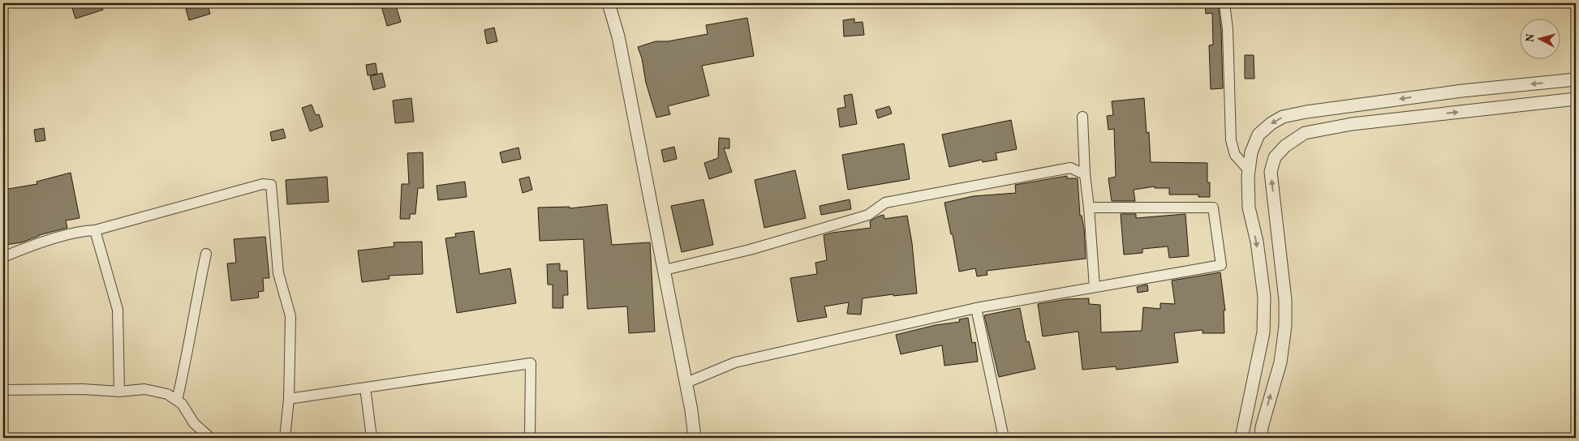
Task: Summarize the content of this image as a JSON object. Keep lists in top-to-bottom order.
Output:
{
  "north": "left"
}
